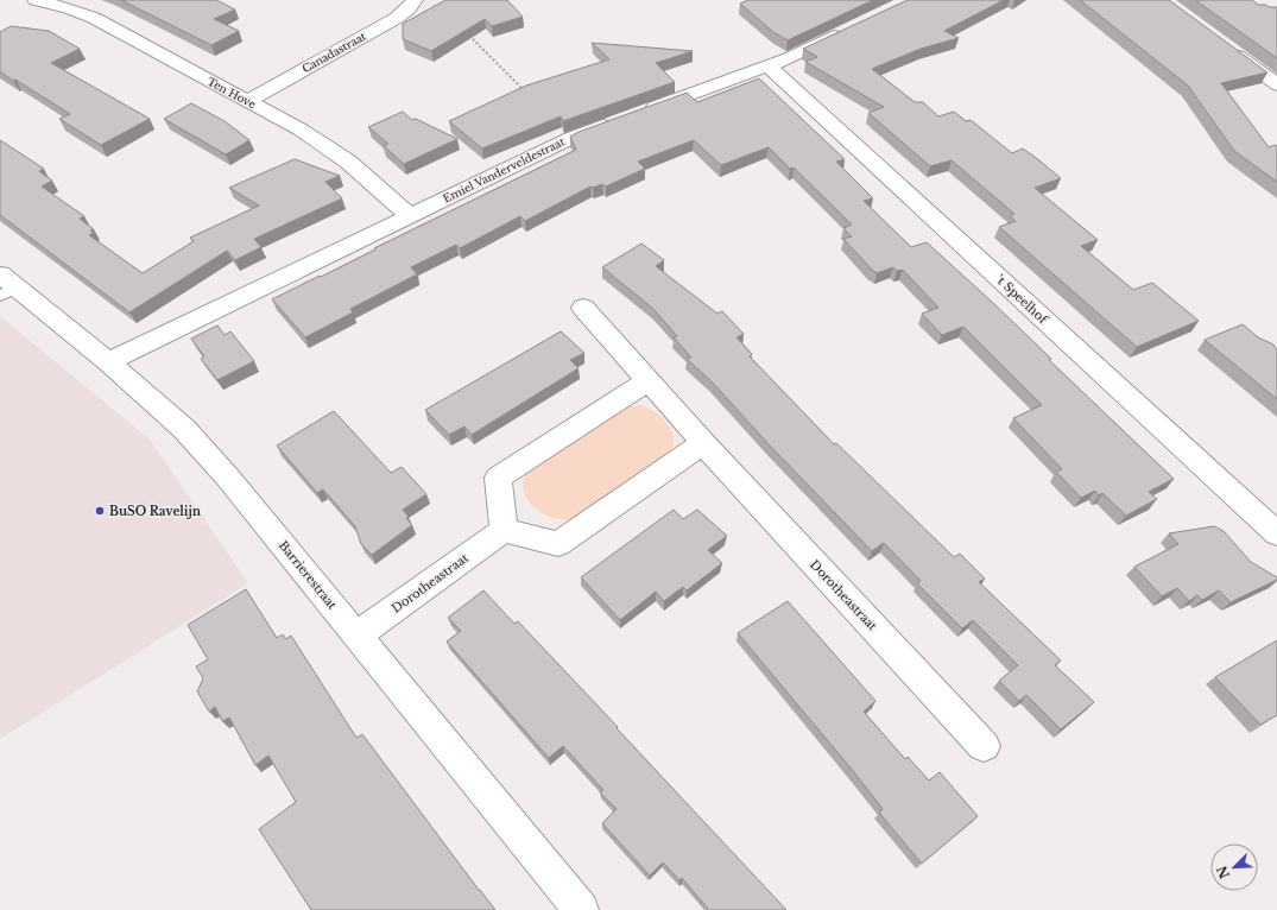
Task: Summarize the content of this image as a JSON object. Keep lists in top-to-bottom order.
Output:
{
  "streets": {
    "street": [
      "Canadastraat",
      "Ten Hove",
      "Emiel Vanderveldestraat",
      "'t Speelhof",
      "Barrierestraat",
      "Dorotheastraat"
    ]
  },
  "crossings": [
    ["Canadastraat", "Ten Hove"],
    ["Ten Hove", "Emiel Vanderveldestraat"],
    ["Emiel Vanderveldestraat", "'t Speelhof"],
    ["Emiel Vanderveldestraat", "Barrierestraat"],
    ["Barrierestraat", "Dorotheastraat"]
  ],
  "places": ["BuSO Ravelijn"],
  "north": "bottom left"
}
